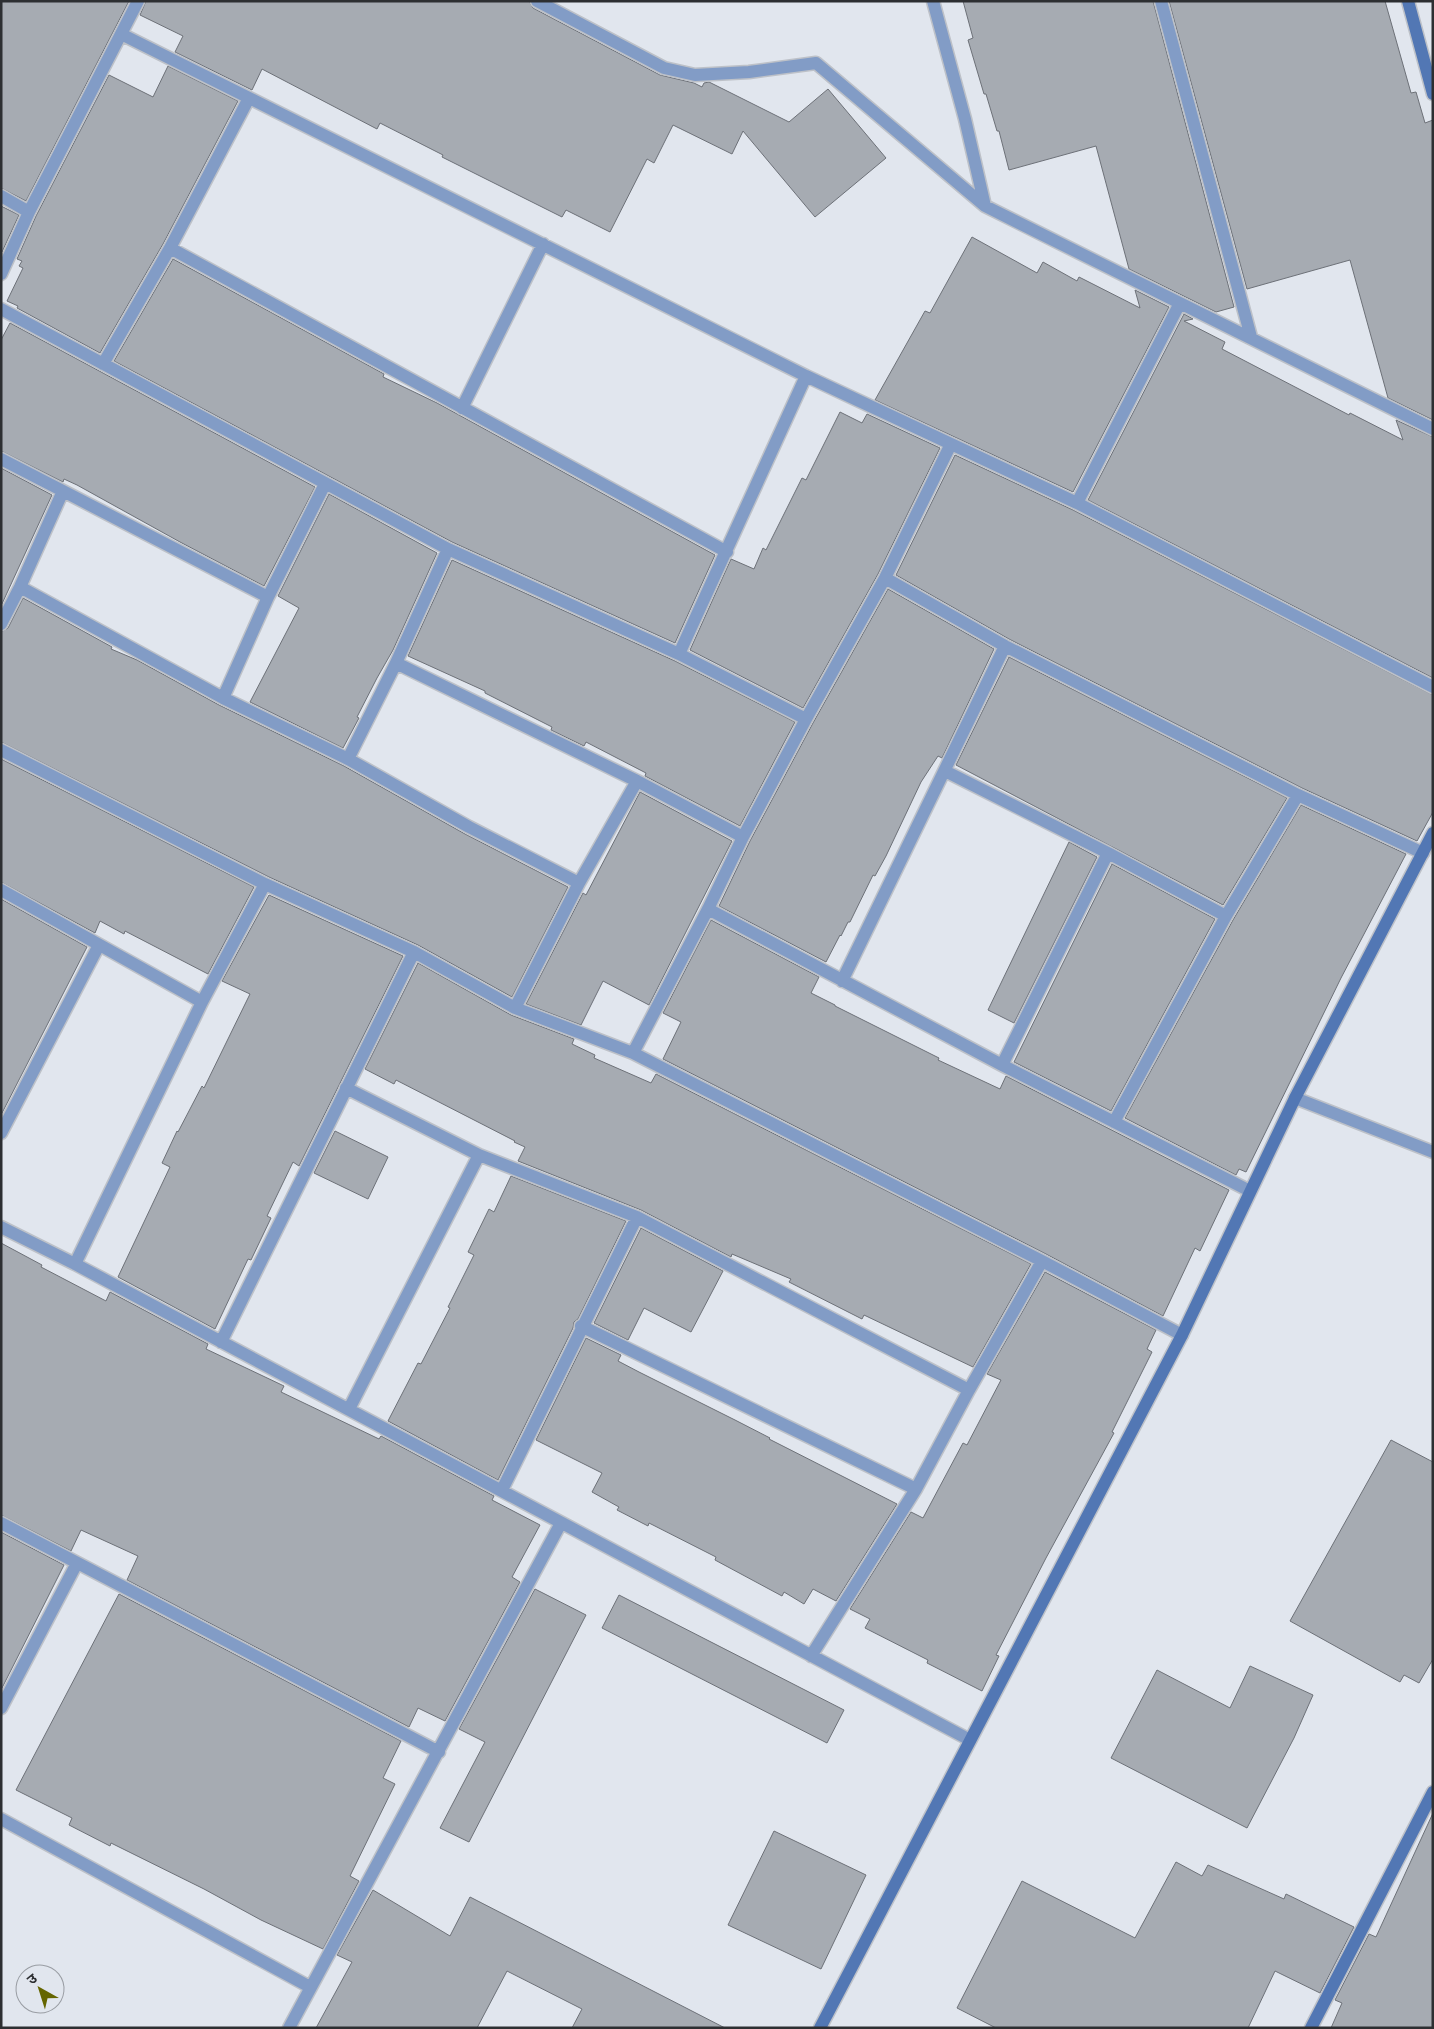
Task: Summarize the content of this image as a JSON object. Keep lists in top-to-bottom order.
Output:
{
  "north": "top left"
}
